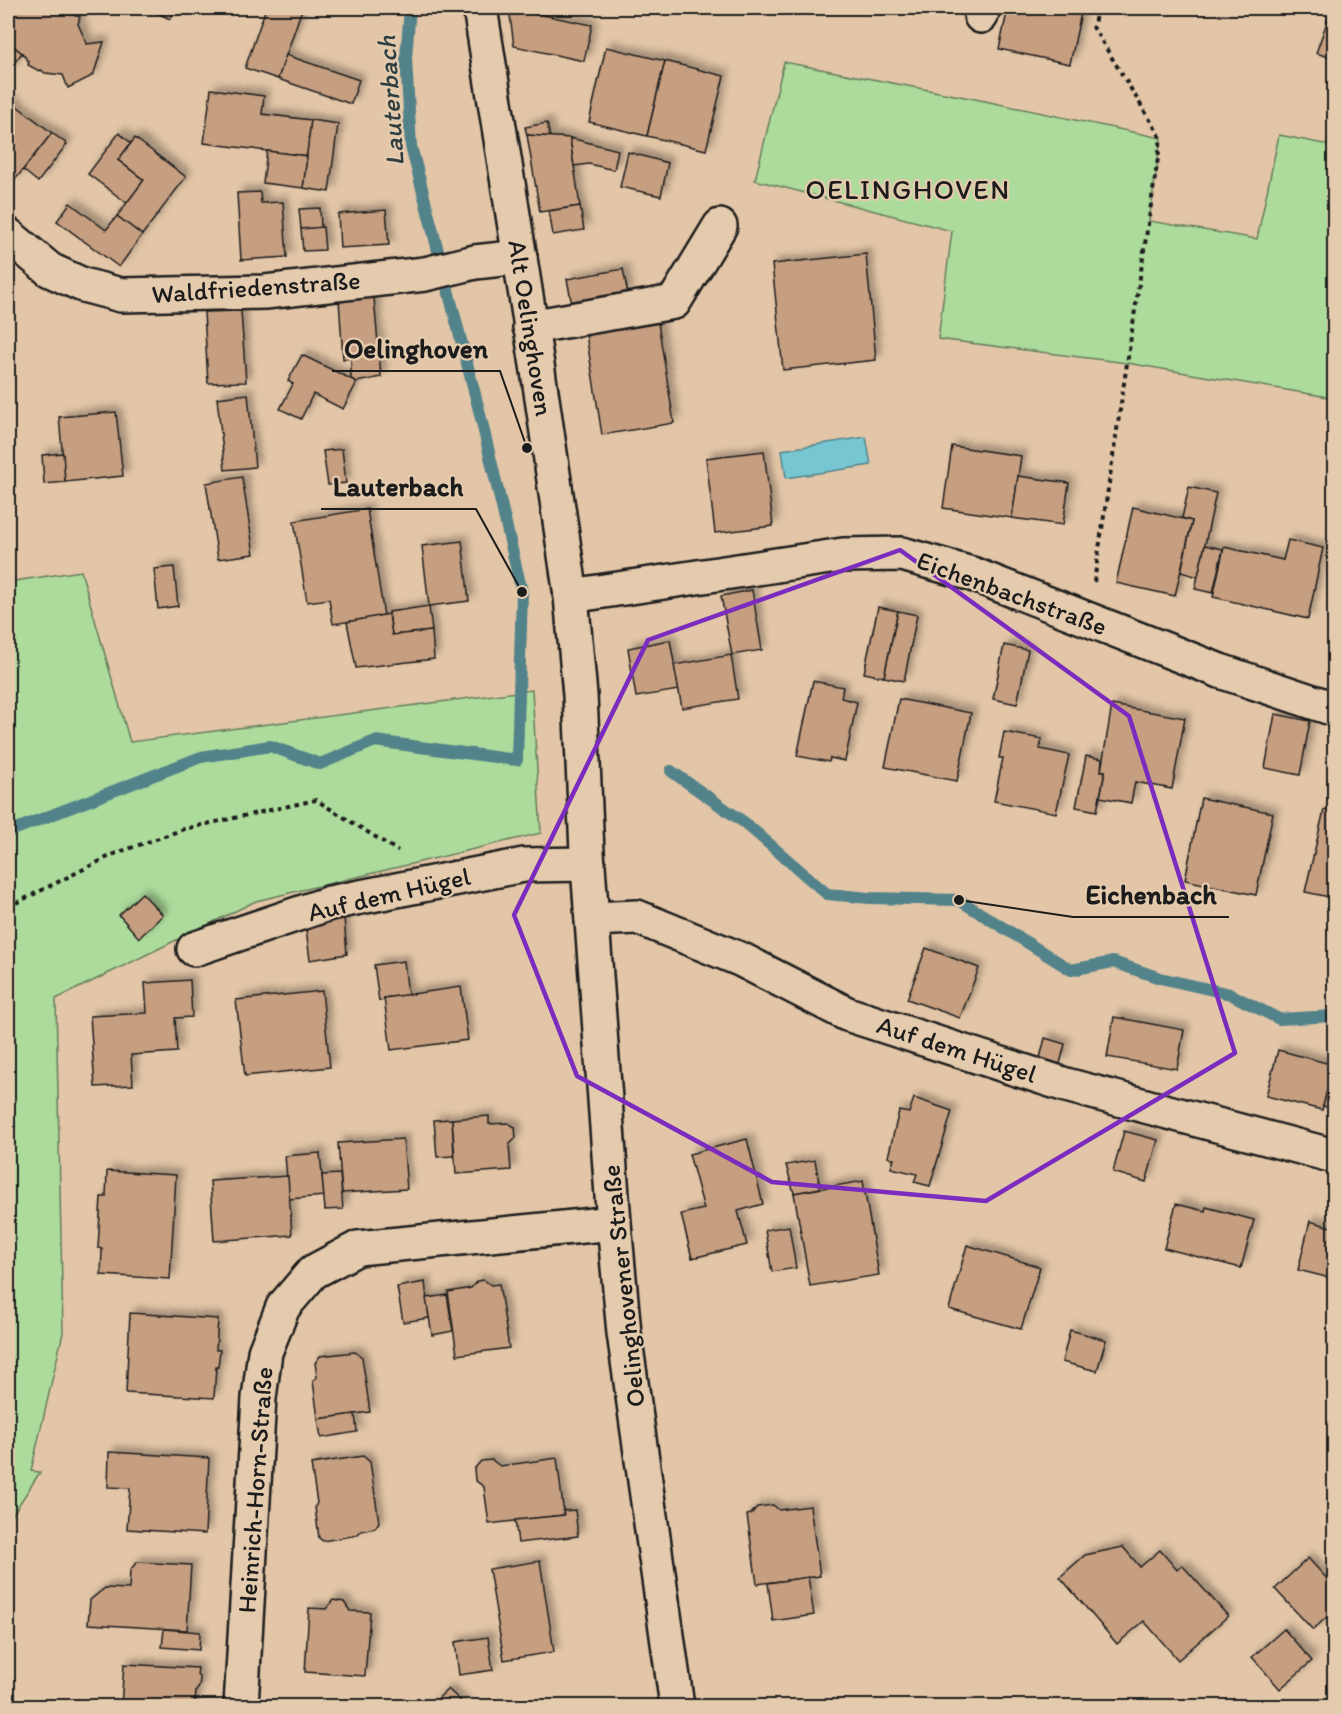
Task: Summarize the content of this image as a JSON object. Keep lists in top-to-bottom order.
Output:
{
  "streets": {
    "street": [
      "Waldfriedenstraße",
      "Alt Oelinghoven",
      "Eichenbachstraße",
      "Auf dem Hügel",
      "Oelinghovener Straße",
      "Heinrich-Horn-Straße"
    ]
  },
  "crossings": [
    ["Waldfriedenstraße", "Alt Oelinghoven"],
    ["Alt Oelinghoven", "Eichenbachstraße"],
    ["Alt Oelinghoven", "Auf dem Hügel"],
    ["Alt Oelinghoven", "Oelinghovener Straße"],
    ["Auf dem Hügel", "Oelinghovener Straße"],
    ["Oelinghovener Straße", "Heinrich-Horn-Straße"]
  ],
  "districts": ["OELINGHOVEN"],
  "water": ["Lauterbach"],
  "places": ["Oelinghoven", "Lauterbach", "Eichenbach"]
}
